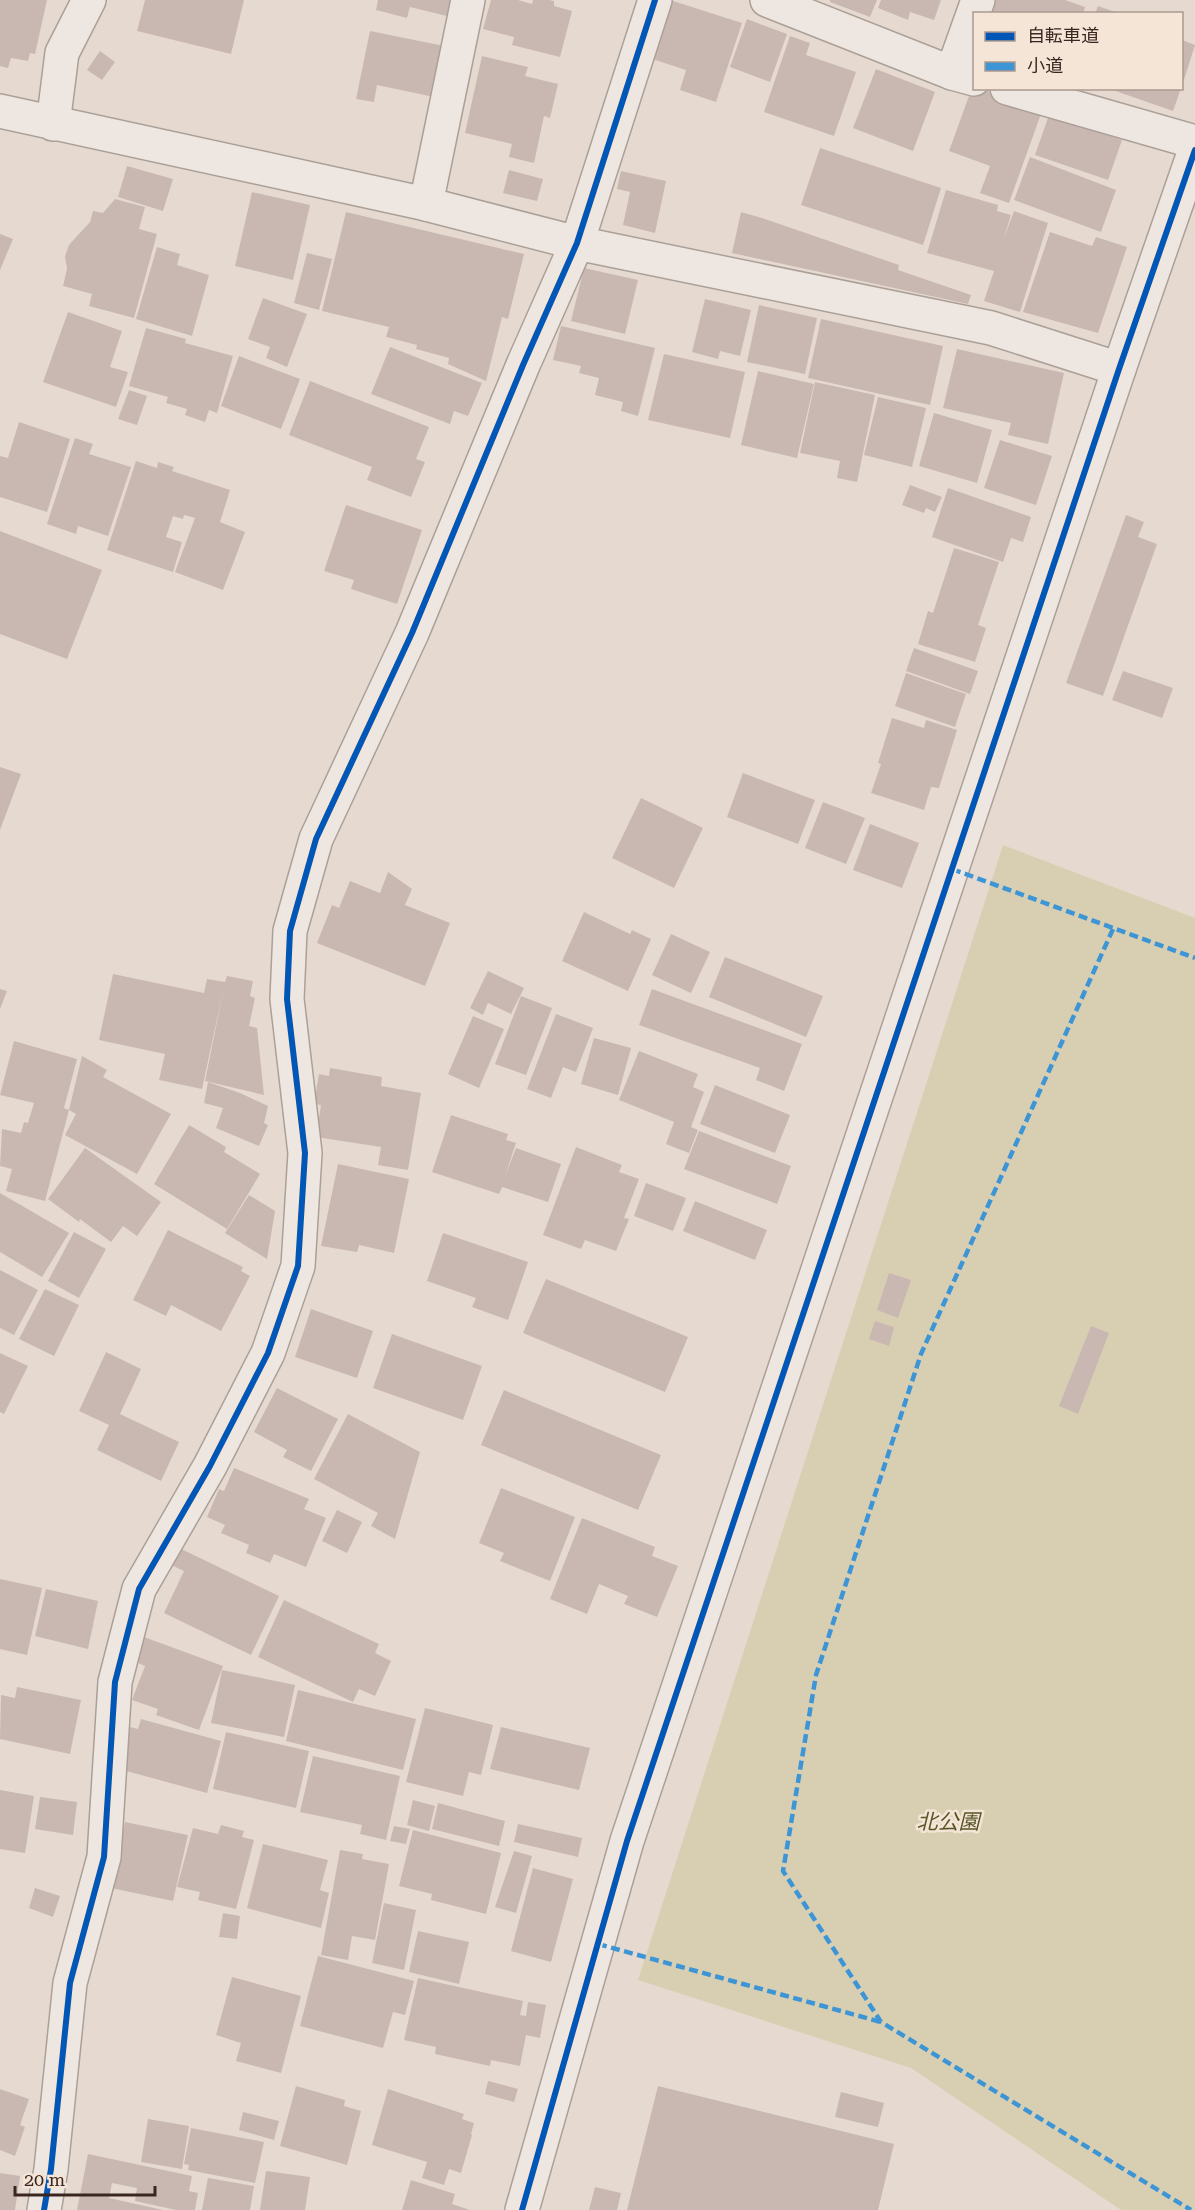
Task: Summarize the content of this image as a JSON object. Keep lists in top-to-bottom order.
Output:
{
  "parks": ["北公園"],
  "legend": ["自転車道", "小道"],
  "scale_bar": "20 m"
}
